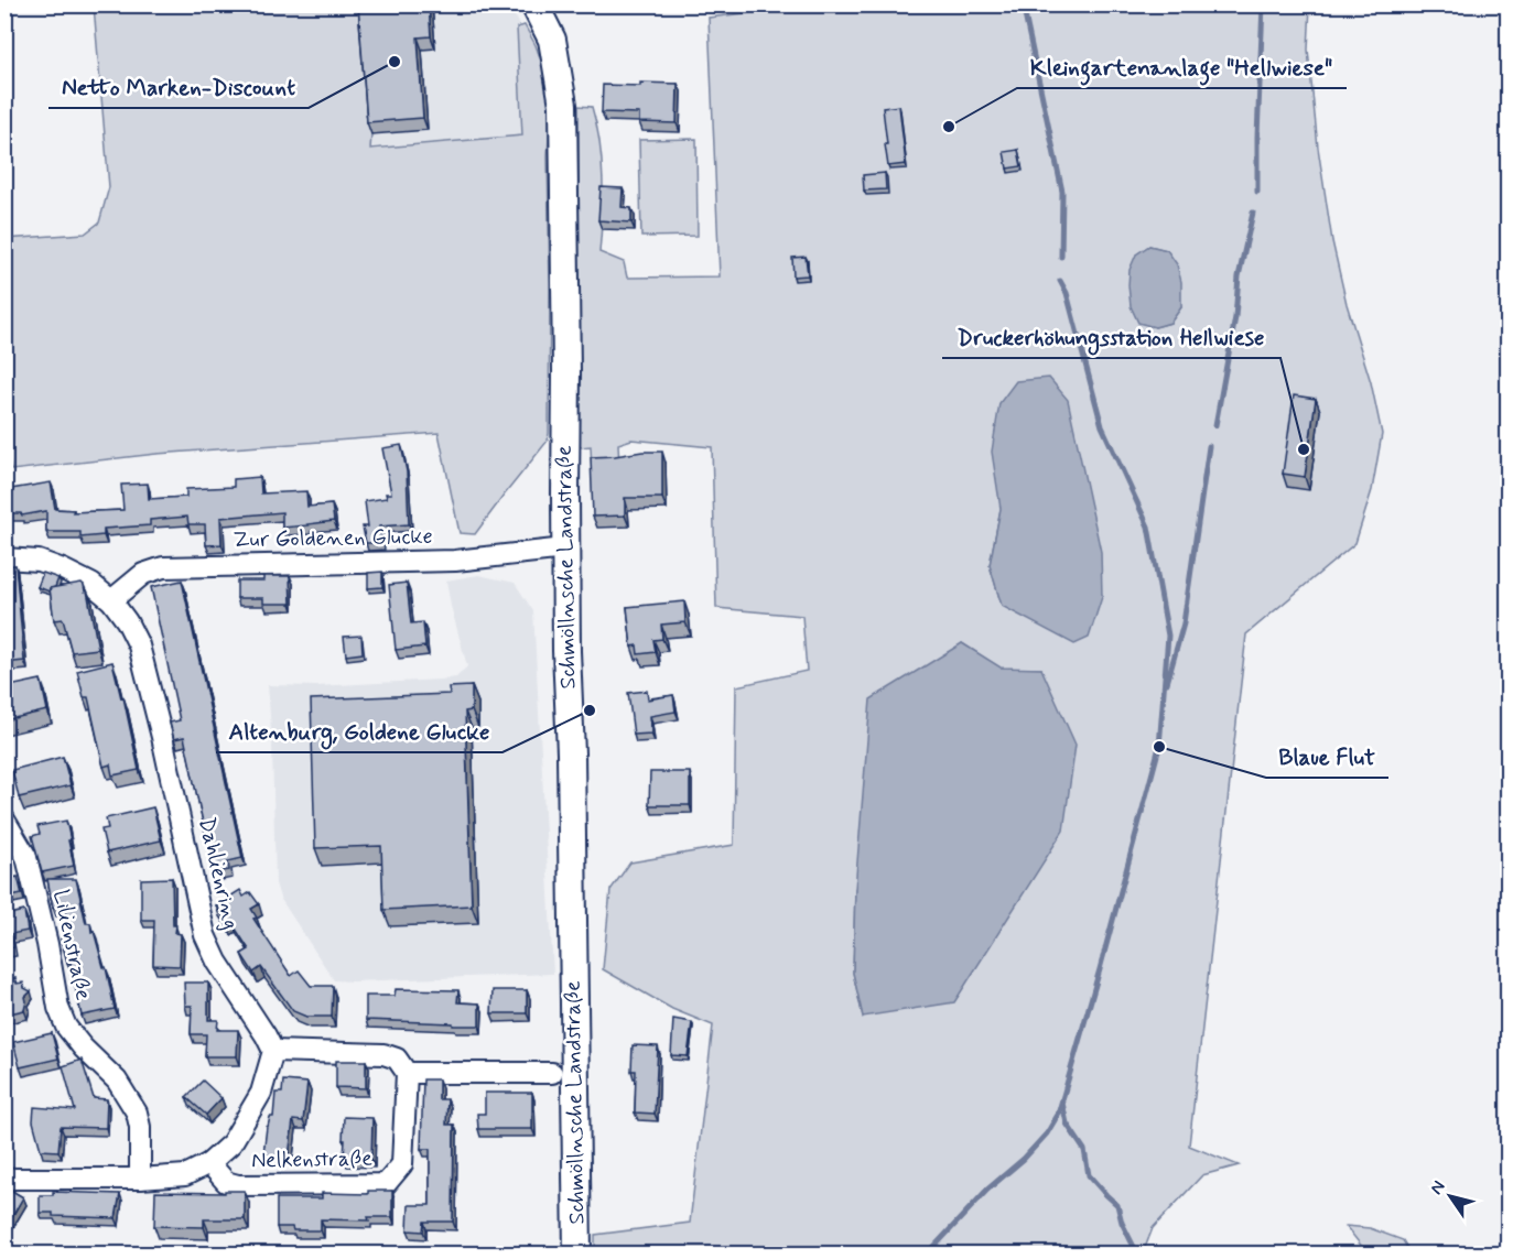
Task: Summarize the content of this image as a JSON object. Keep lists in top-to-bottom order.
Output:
{
  "streets": {
    "main road": ["Schmöllnsche Landstraße"],
    "street": [
      "Zur Goldenen Glucke",
      "Dahlienring",
      "Lilienstraße",
      "Nelkenstraße"
    ]
  },
  "crossings": [
    ["Zur Goldenen Glucke", "Schmöllnsche Landstraße"],
    ["Zur Goldenen Glucke", "Dahlienring"]
  ],
  "places": [
    "Netto Marken-Discount",
    "Kleingartenanlage \"Hellwiese\"",
    "Druckerhöhungsstation Hellwiese",
    "Altenburg, Goldene Glucke",
    "Blaue Flut"
  ],
  "north": "top left"
}
